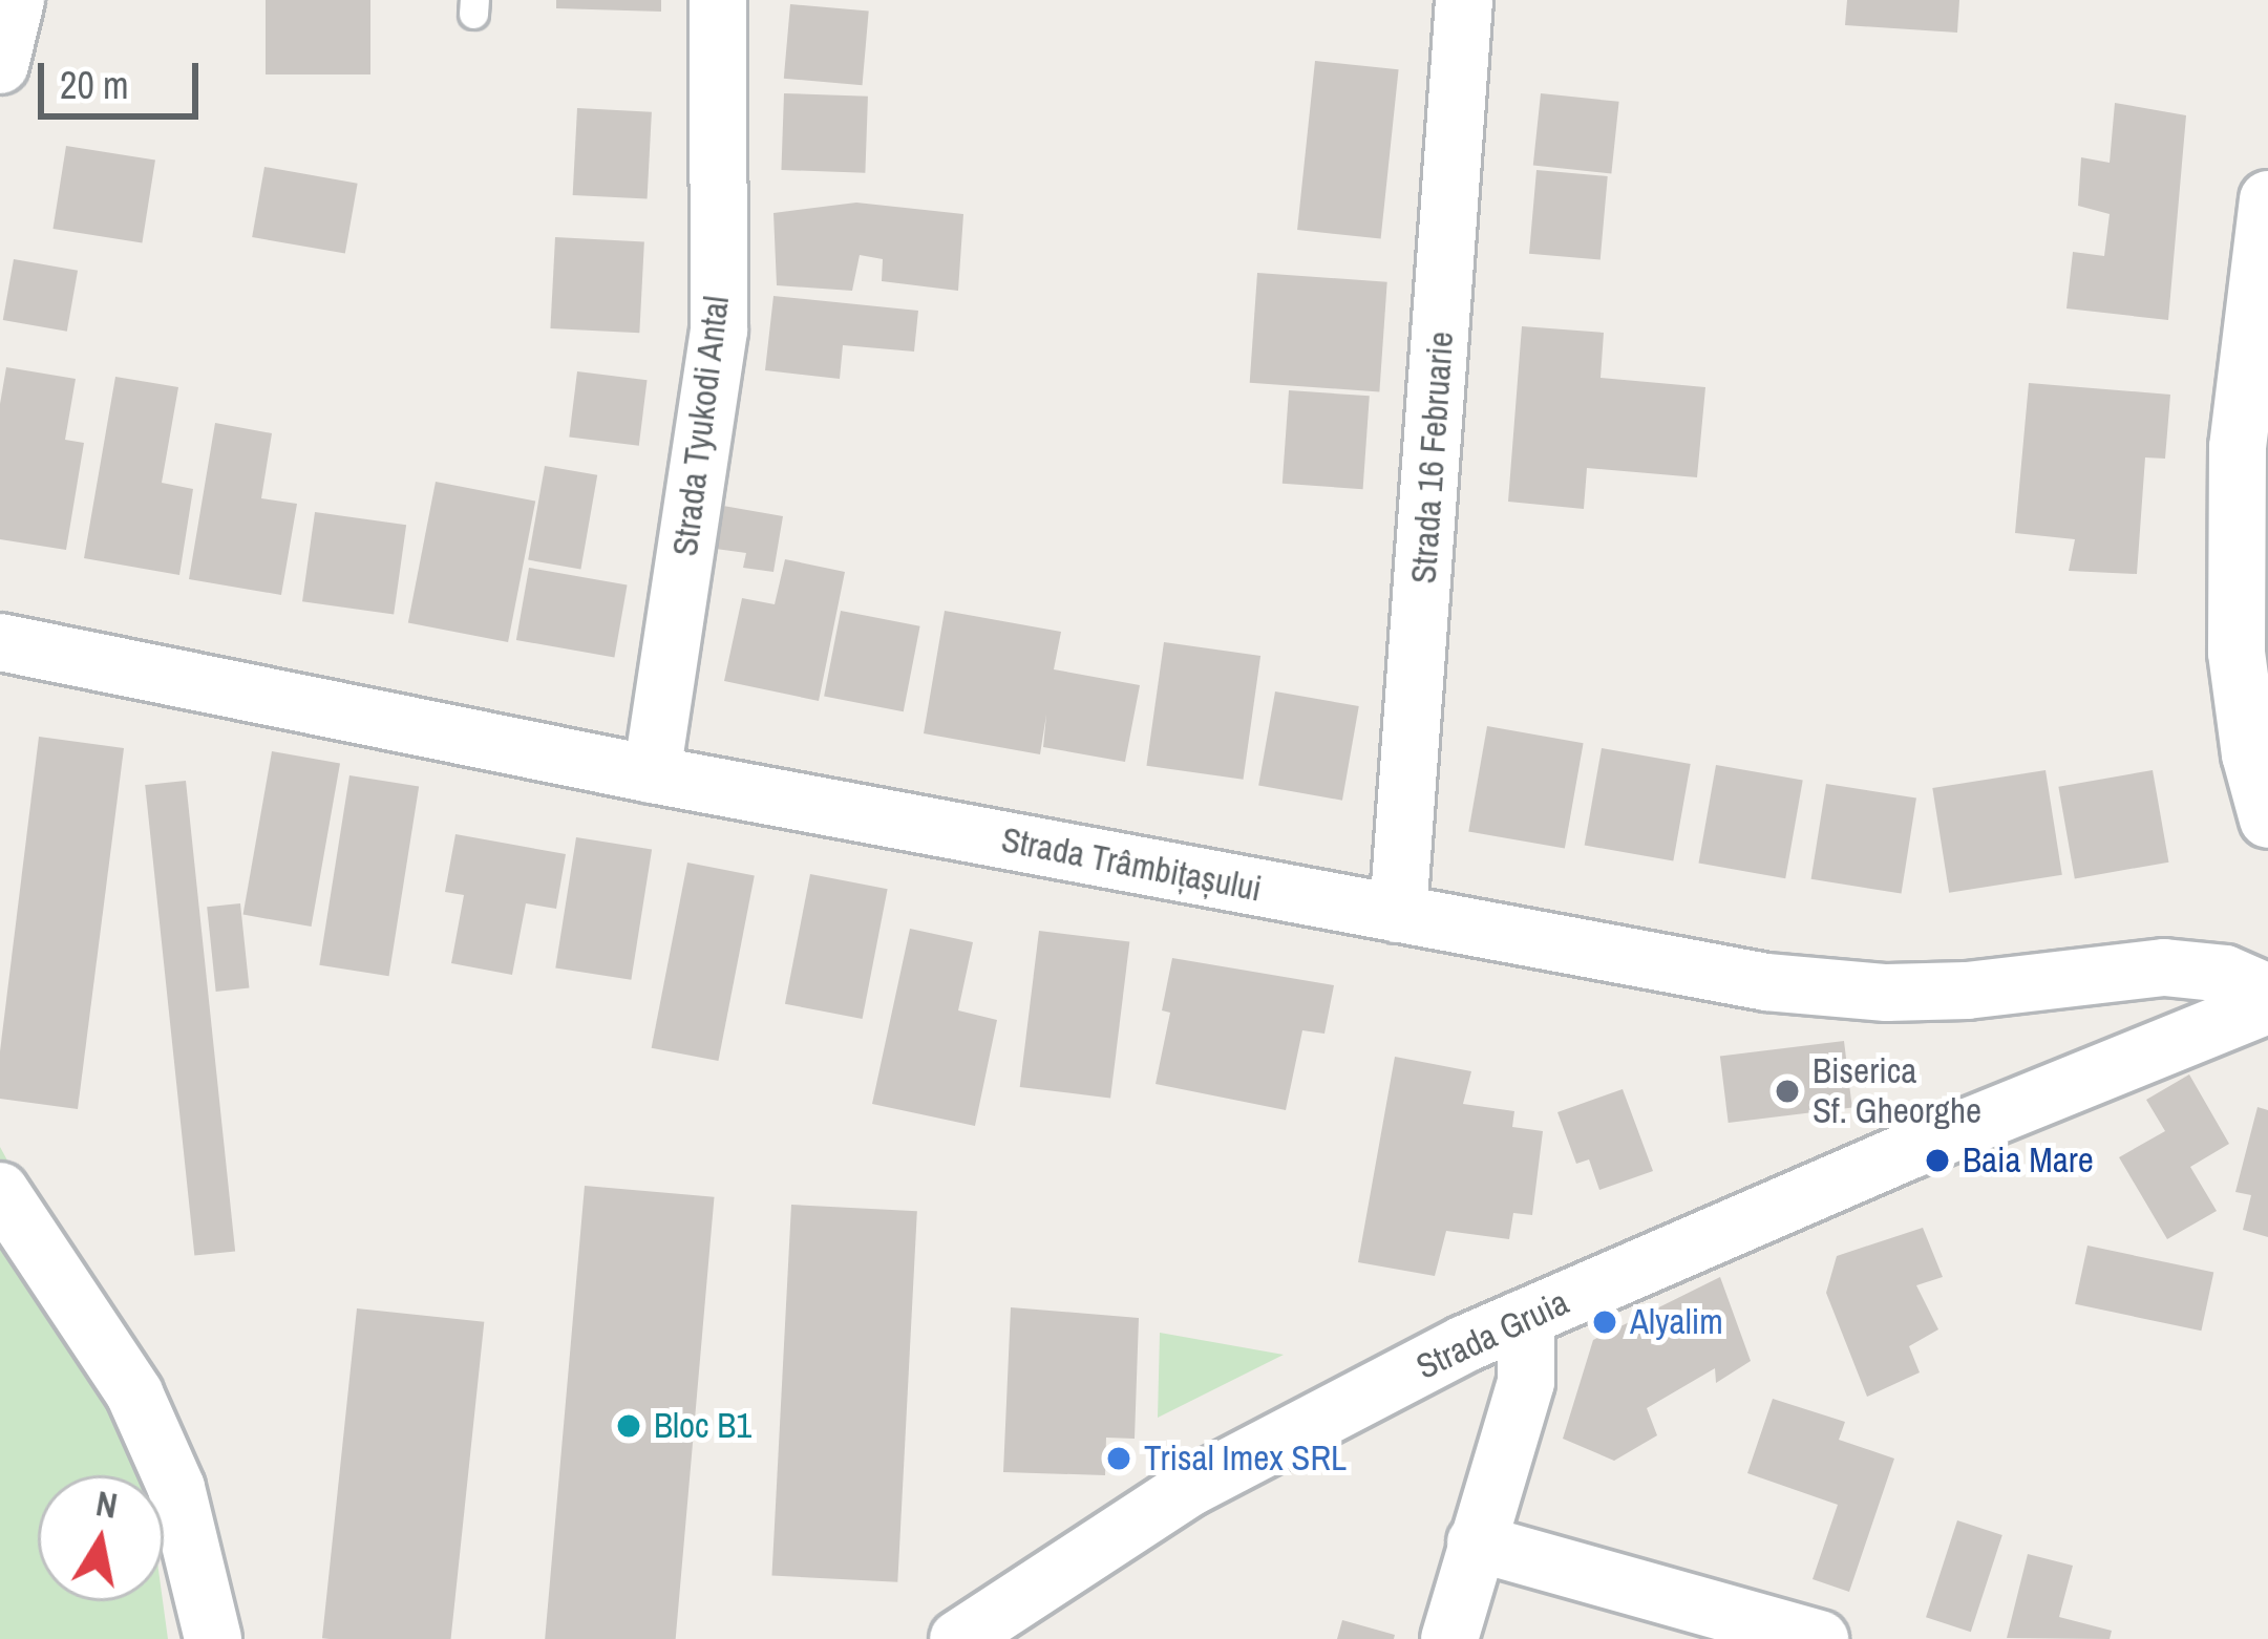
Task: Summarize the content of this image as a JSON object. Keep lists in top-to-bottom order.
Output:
{
  "streets": {
    "street": [
      "Strada Tyukodi Antal",
      "Strada 16 Februarie",
      "Strada Trâmbițașului",
      "Strada Gruia"
    ]
  },
  "crossings": [
    ["Strada Tyukodi Antal", "Strada Trâmbițașului"],
    ["Strada 16 Februarie", "Strada Trâmbițașului"]
  ],
  "places": [
    "Biserica Sf. Gheorghe",
    "Baia Mare",
    "Alyalim",
    "Bloc B1",
    "Trisal Imex SRL"
  ],
  "scale_bar": "20 m",
  "north": "top"
}
